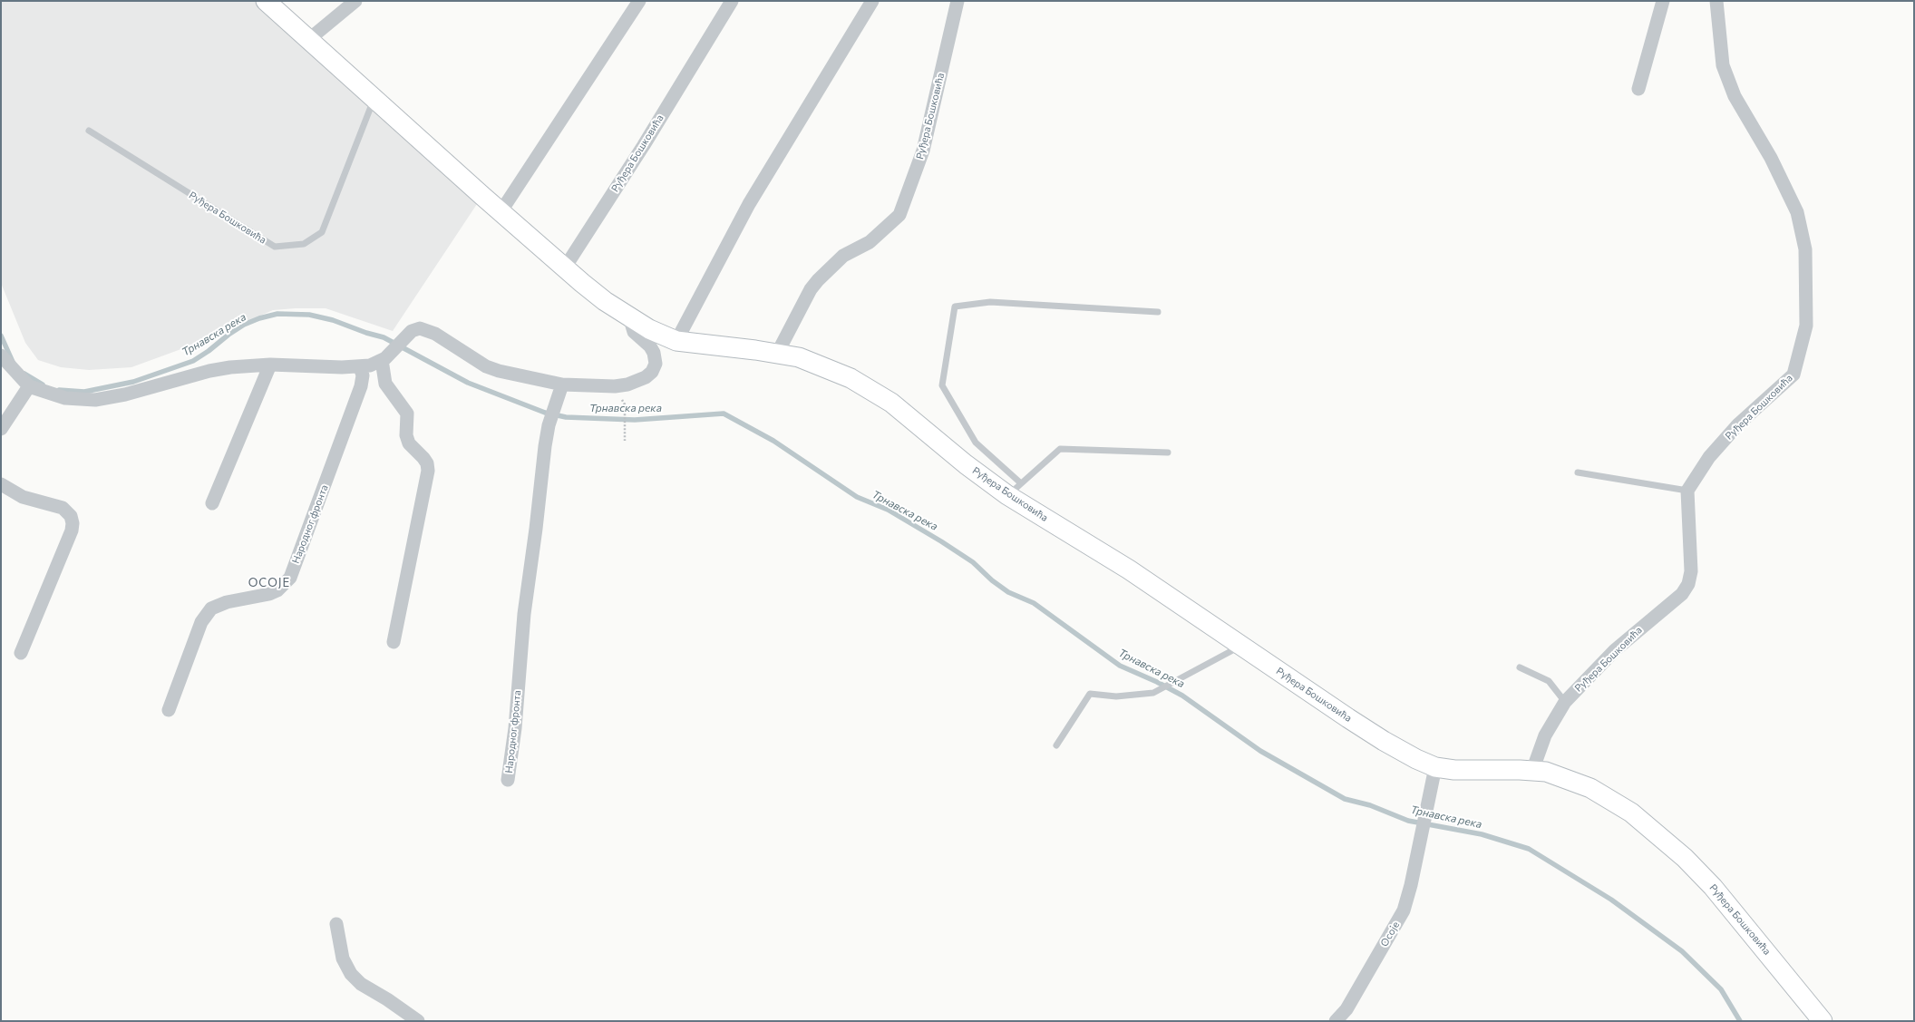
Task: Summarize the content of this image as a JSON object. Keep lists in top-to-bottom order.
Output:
{
  "streets": {
    "main road": ["Руђера Бошковића"],
    "street": ["Народног фронта", "Осоје"]
  },
  "crossings": [
    ["Руђера Бошковића", "Осоје"]
  ],
  "districts": ["ОСОЈЕ"],
  "water": ["Трнавска река"]
}
